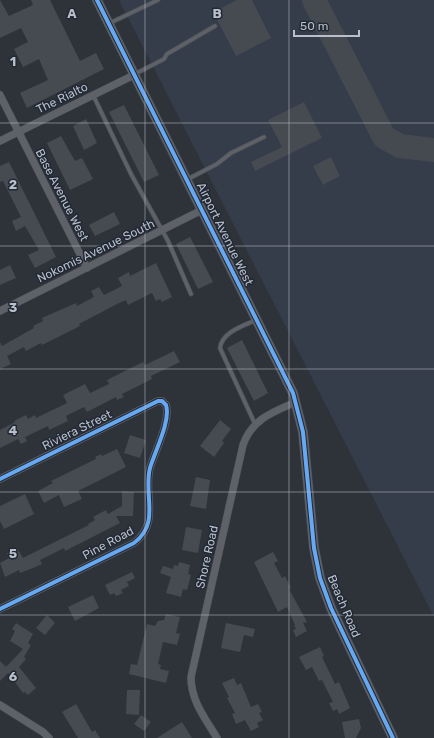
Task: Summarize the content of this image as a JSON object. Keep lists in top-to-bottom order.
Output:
{
  "streets": {
    "street": [
      "The Rialto",
      "Base Avenue West",
      "Airport Avenue West",
      "Nokomis Avenue South",
      "Riviera Street",
      "Pine Road",
      "Shore Road",
      "Beach Road"
    ]
  },
  "crossings": [
    ["The Rialto", "Base Avenue West"],
    ["The Rialto", "Airport Avenue West"],
    ["Base Avenue West", "Nokomis Avenue South"],
    ["Airport Avenue West", "Nokomis Avenue South"],
    ["Airport Avenue West", "Shore Road"],
    ["Airport Avenue West", "Beach Road"],
    ["Riviera Street", "Pine Road"],
    ["Shore Road", "Beach Road"]
  ],
  "scale_bar": "50 m",
  "grid": {
    "columns": ["A", "B"],
    "rows": [
      "1",
      "2",
      "3",
      "4",
      "5",
      "6"
    ]
  }
}
